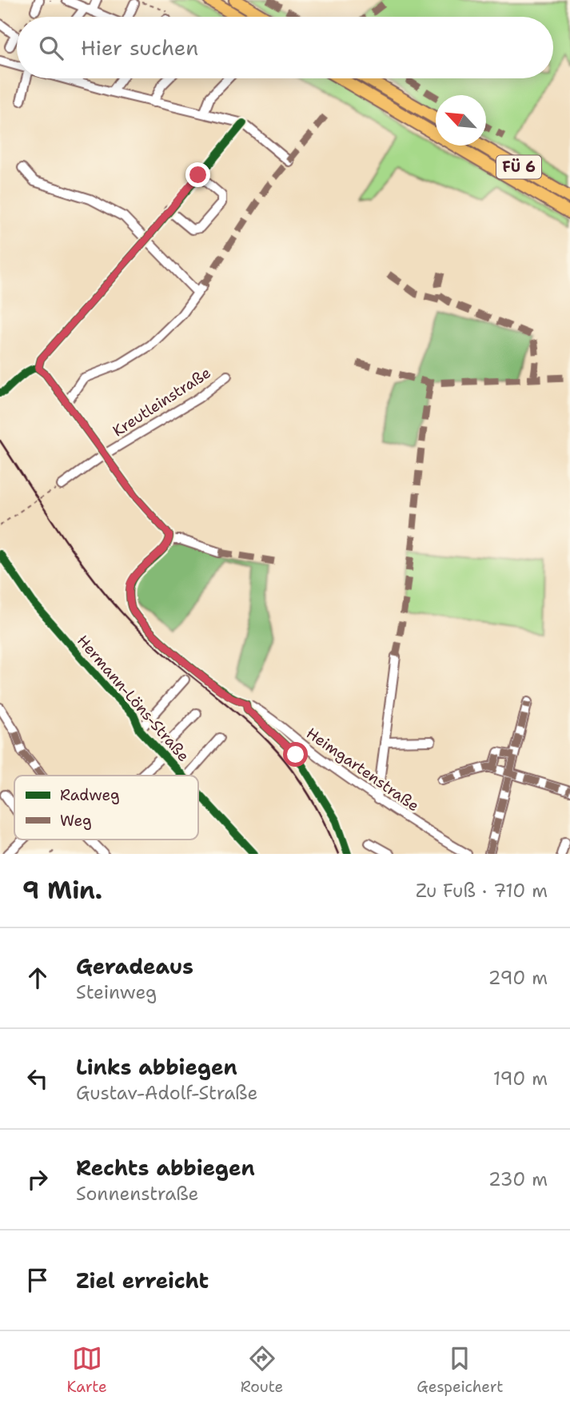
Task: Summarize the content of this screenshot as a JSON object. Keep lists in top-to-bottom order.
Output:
{
  "streets": {
    "main road": ["FÜ 6"],
    "street": ["Kreutleinstraße", "Hermann-Löns-Straße", "Heimgartenstraße"]
  },
  "legend": ["Radweg", "Weg"],
  "north": "top left",
  "page": {
    "search": "Hier suchen",
    "heading": ["9 Min.", "Zu Fuß · 710 m"],
    "list": [
      ["Geradeaus", "Steinweg", "290 m"],
      ["Links abbiegen", "Gustav-Adolf-Straße", "190 m"],
      ["Rechts abbiegen", "Sonnenstraße", "230 m"],
      "Ziel erreicht"
    ],
    "nav": ["Karte", "Route", "Gespeichert"]
  }
}
